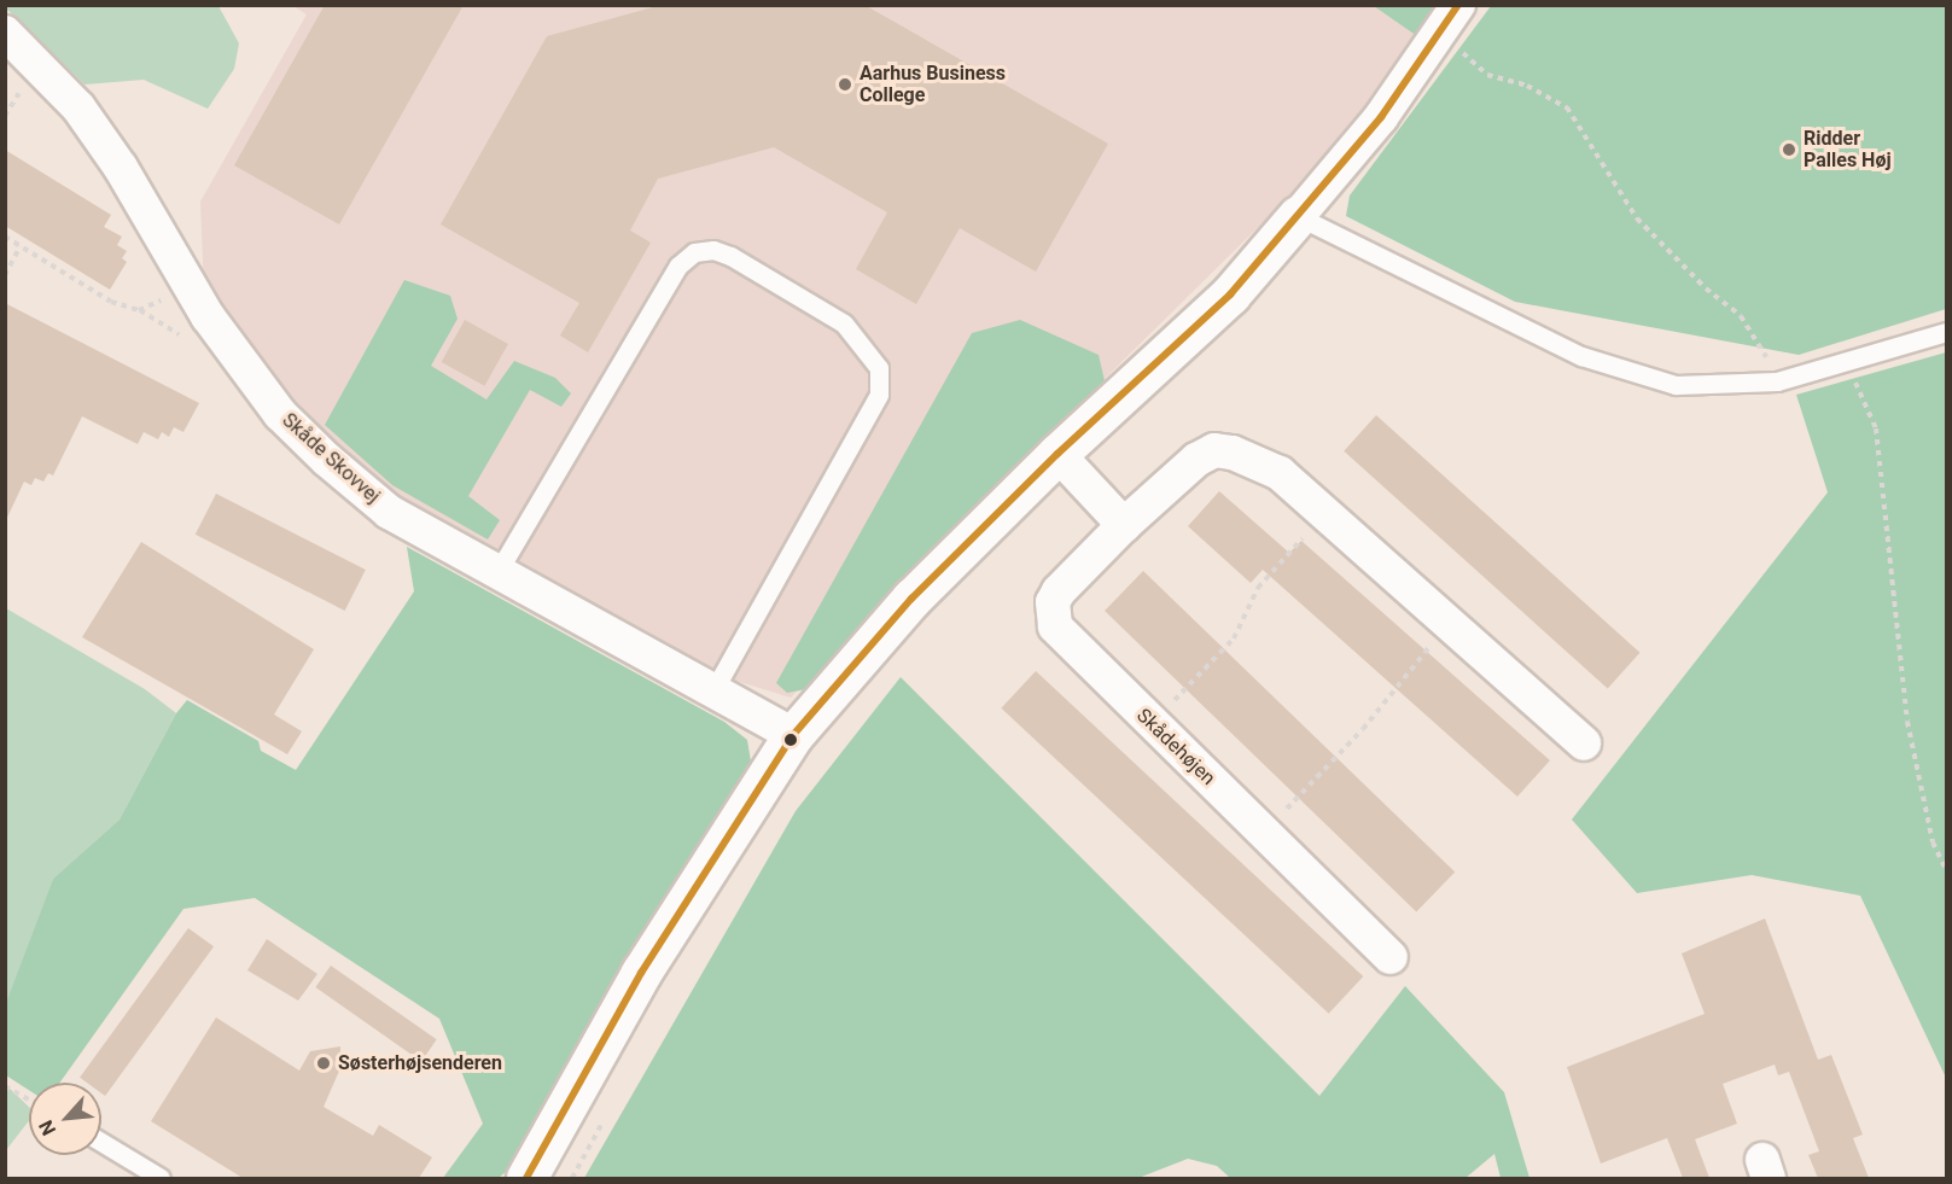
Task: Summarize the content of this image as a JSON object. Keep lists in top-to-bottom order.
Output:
{
  "streets": {
    "street": ["Skåde Skovvej", "Skådehøjen"]
  },
  "places": ["Aarhus Business College", "Ridder Palles Høj", "Søsterhøjsenderen"],
  "north": "bottom left"
}
